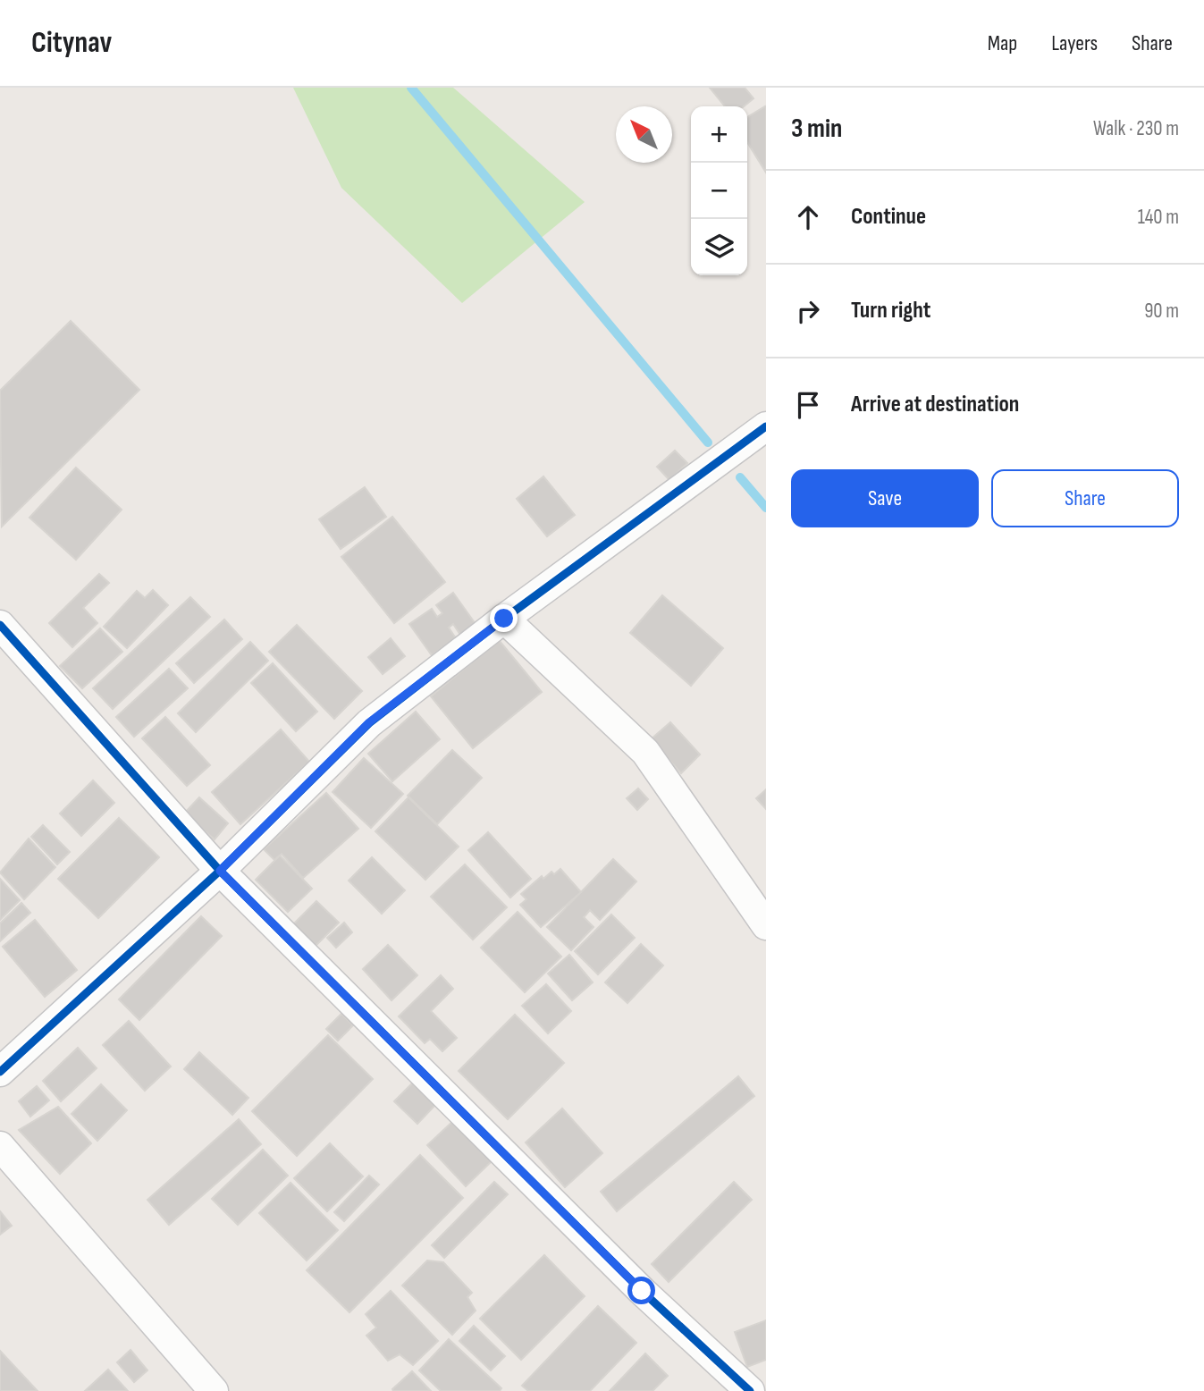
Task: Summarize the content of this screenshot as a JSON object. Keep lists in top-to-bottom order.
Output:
{
  "north": "top left",
  "page": {
    "header": "Citynav",
    "nav": ["Map", "Layers", "Share"],
    "heading": ["3 min", "Walk · 230 m"],
    "map_buttons": ["+", "−"],
    "list": [
      ["Continue", "140 m"],
      ["Turn right", "90 m"],
      "Arrive at destination"
    ],
    "buttons": ["Save", "Share"]
  }
}
